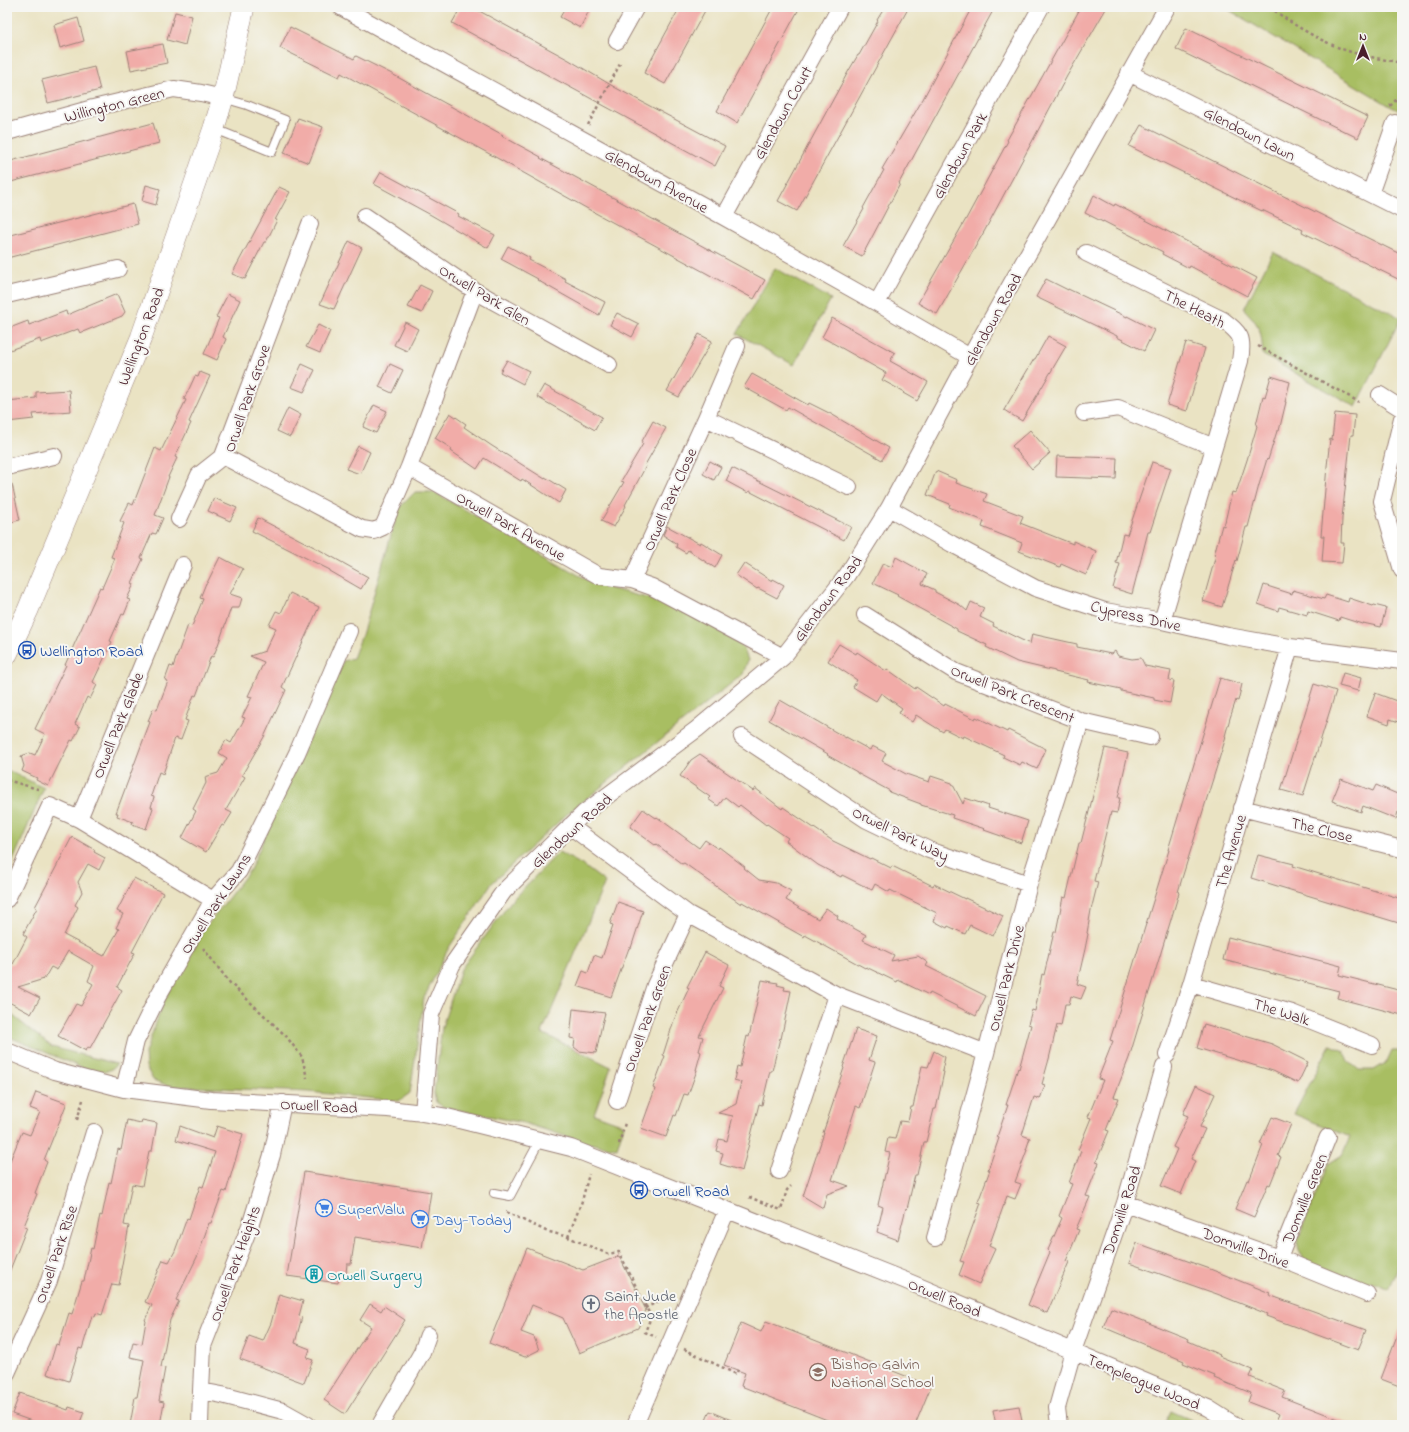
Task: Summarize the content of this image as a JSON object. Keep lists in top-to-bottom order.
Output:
{
  "streets": {
    "street": [
      "Willington Green",
      "Glendown Court",
      "Glendown Lawn",
      "Glendown Park",
      "Glendown Avenue",
      "Orwell Park Glen",
      "The Heath",
      "Glendown Road",
      "Wellington Road",
      "Orwell Park Grove",
      "Orwell Park Close",
      "Orwell Park Avenue",
      "Cypress Drive",
      "Orwell Park Crescent",
      "Orwell Park Glade",
      "The Close",
      "Orwell Park Way",
      "The Avenue",
      "Orwell Park Lawns",
      "Orwell Park Drive",
      "The Walk",
      "Orwell Park Green",
      "Orwell Road",
      "Domville Green",
      "Domville Road",
      "Domville Drive",
      "Orwell Park Rise",
      "Orwell Park Heights",
      "Templeogue Wood"
    ]
  },
  "crossings": [
    ["Willington Green", "Wellington Road"],
    ["Glendown Court", "Glendown Avenue"],
    ["Glendown Lawn", "Glendown Road"],
    ["Glendown Park", "Glendown Avenue"],
    ["Glendown Avenue", "Glendown Road"],
    ["The Heath", "Cypress Drive"],
    ["Glendown Road", "Orwell Park Avenue"],
    ["Glendown Road", "Cypress Drive"],
    ["Glendown Road", "Orwell Road"],
    ["Orwell Park Grove", "Orwell Park Avenue"],
    ["Orwell Park Close", "Orwell Park Avenue"],
    ["Cypress Drive", "The Avenue"],
    ["Orwell Park Crescent", "Orwell Park Drive"],
    ["The Close", "The Avenue"],
    ["Orwell Park Way", "Orwell Park Drive"],
    ["The Avenue", "The Walk"],
    ["The Avenue", "Domville Road"],
    ["Orwell Park Lawns", "Orwell Road"],
    ["Orwell Road", "Domville Road"],
    ["Orwell Road", "Orwell Park Heights"],
    ["Orwell Road", "Templeogue Wood"],
    ["Domville Green", "Domville Drive"],
    ["Domville Road", "Domville Drive"],
    ["Domville Road", "Templeogue Wood"]
  ],
  "places": {
    "bus stop": ["Wellington Road", "Orwell Road"],
    "supermarket": ["SuperValu", "Day-Today"],
    "building": ["Orwell Surgery"],
    "church": ["Saint Jude the Apostle"],
    "school or university": ["Bishop Galvin National School"]
  },
  "north": "top"
}
